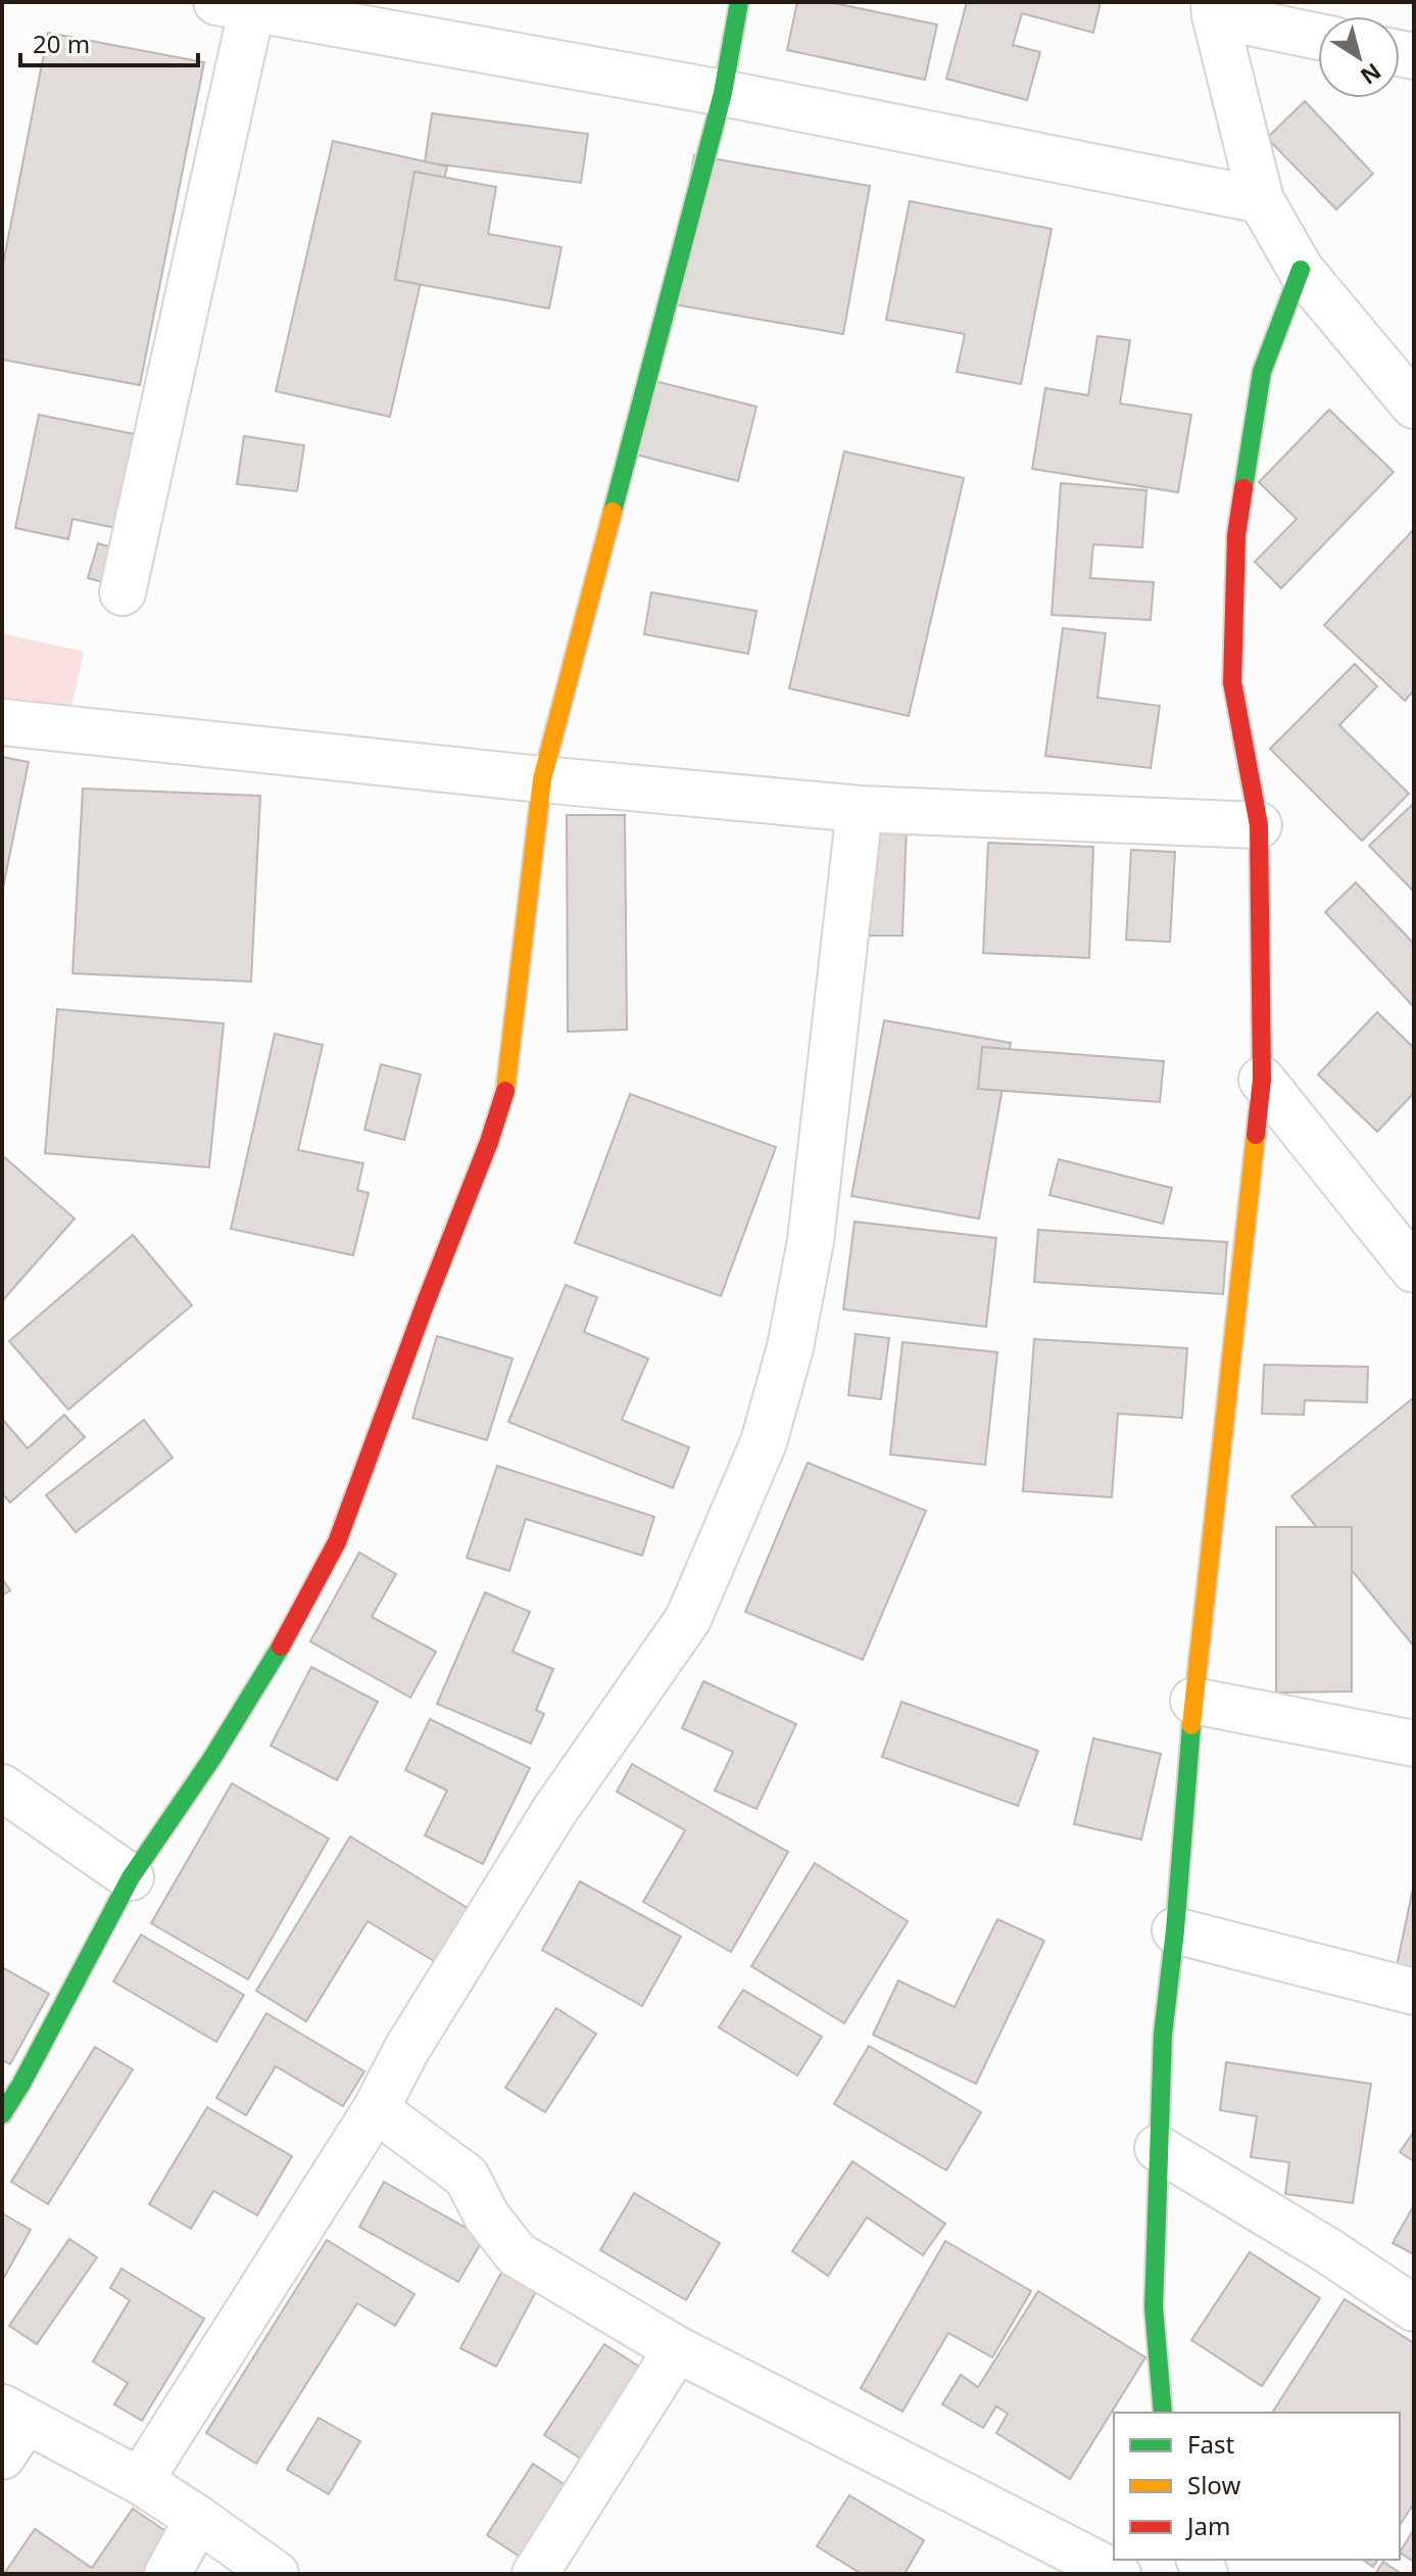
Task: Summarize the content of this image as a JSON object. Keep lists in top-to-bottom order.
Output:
{
  "legend": ["Fast", "Slow", "Jam"],
  "scale_bar": "20 m",
  "north": "bottom right"
}
